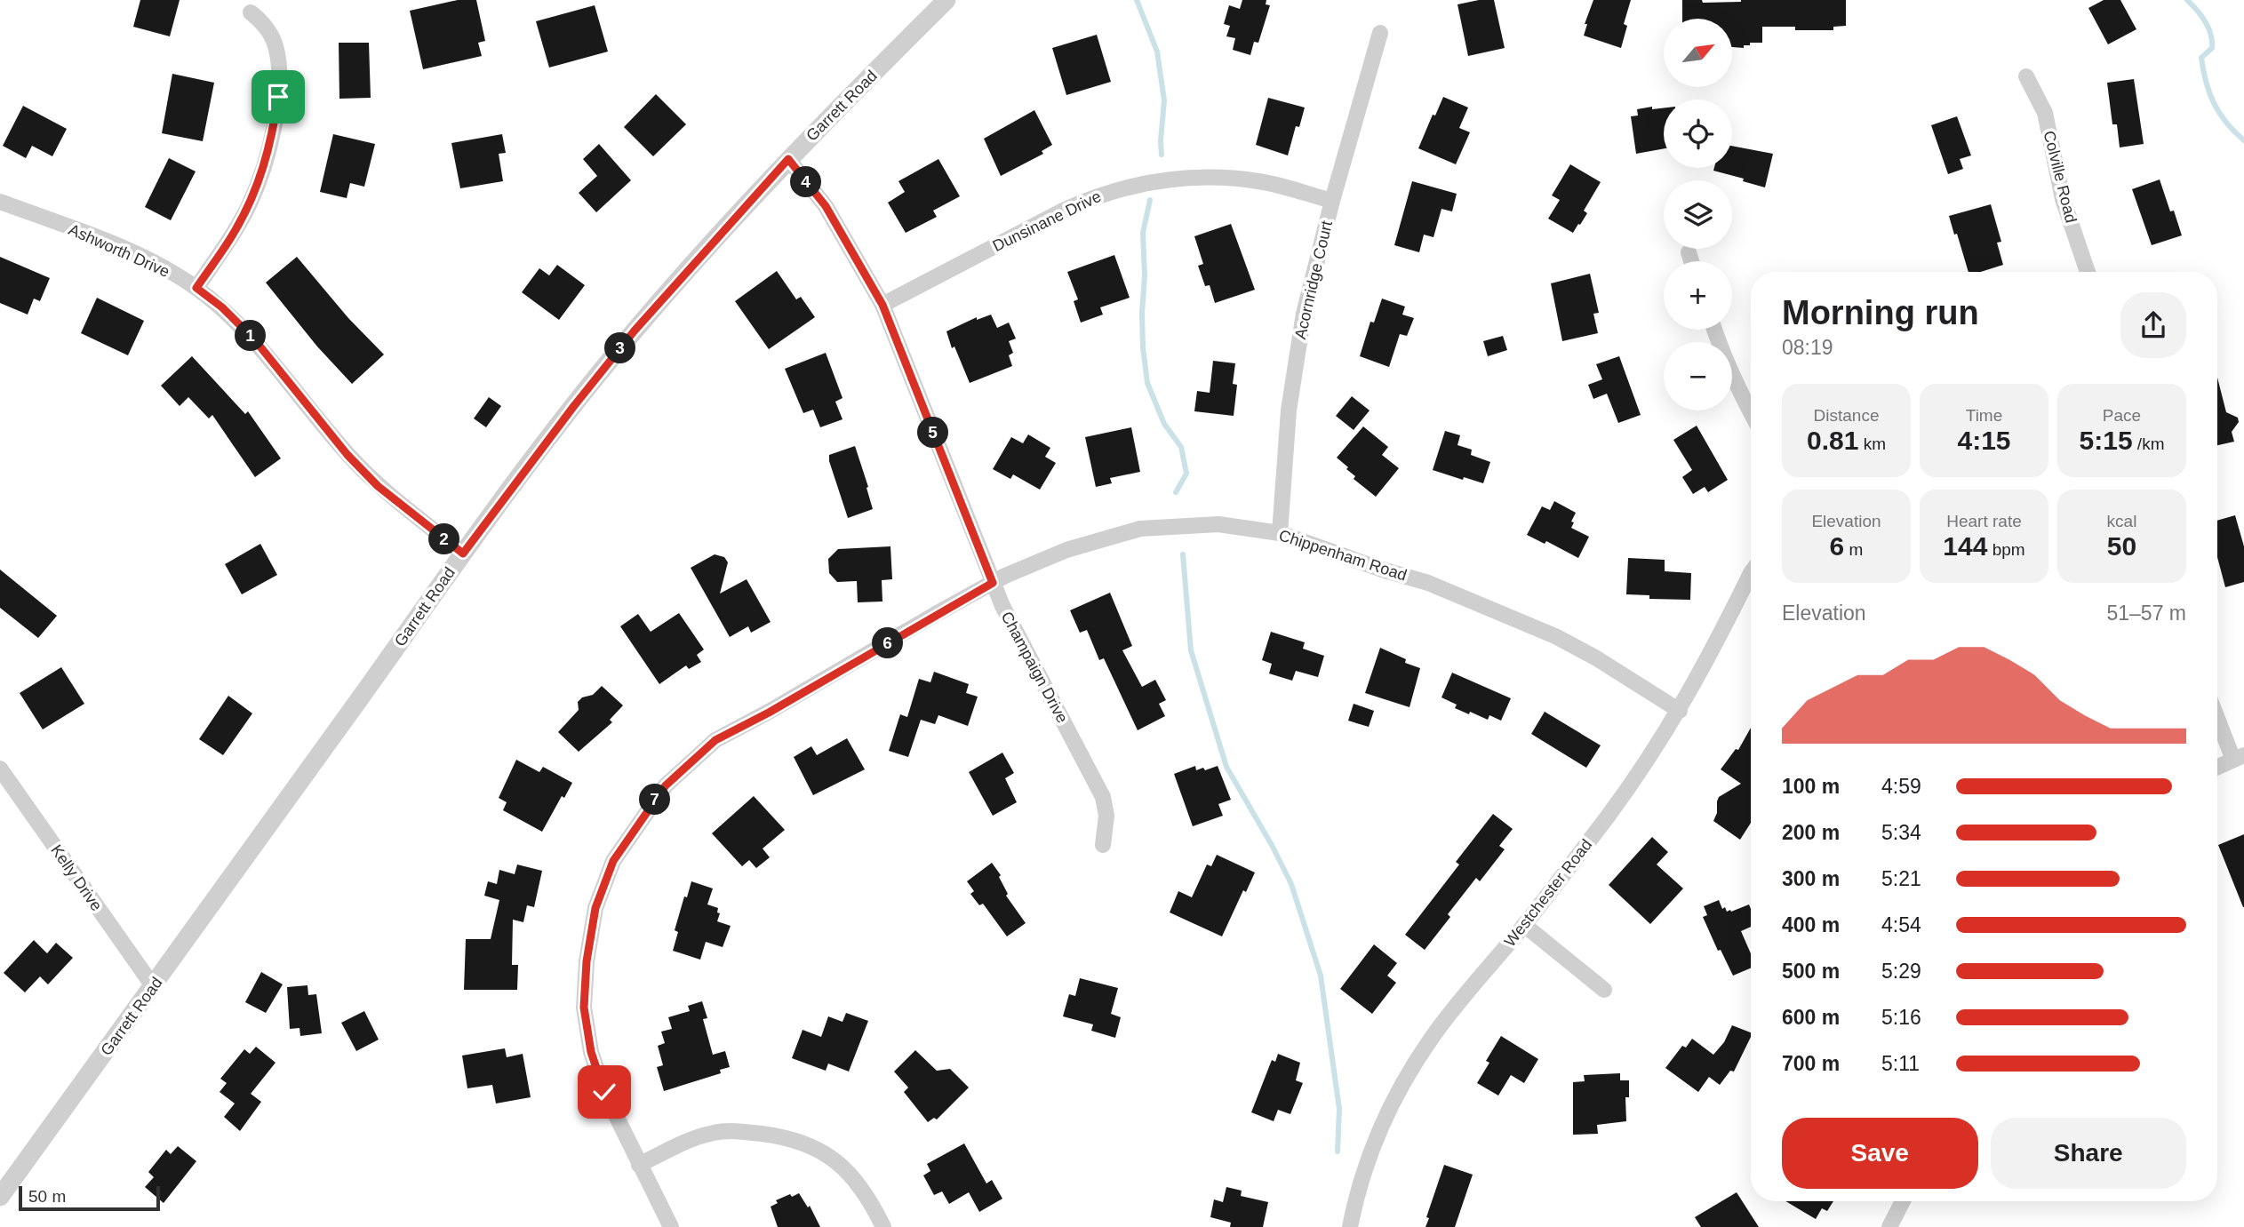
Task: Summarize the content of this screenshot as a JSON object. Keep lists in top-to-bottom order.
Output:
{
  "streets": {
    "street": [
      "Garrett Road",
      "Colville Road",
      "Dunsinane Drive",
      "Ashworth Drive",
      "Acornridge Court",
      "Chippenham Road",
      "Champaign Drive",
      "Kelly Drive",
      "Westchester Road"
    ]
  },
  "crossings": [
    ["Garrett Road", "Ashworth Drive"],
    ["Garrett Road", "Champaign Drive"],
    ["Garrett Road", "Kelly Drive"],
    ["Dunsinane Drive", "Acornridge Court"],
    ["Dunsinane Drive", "Champaign Drive"],
    ["Acornridge Court", "Chippenham Road"],
    ["Chippenham Road", "Champaign Drive"],
    ["Chippenham Road", "Westchester Road"]
  ],
  "scale_bar": "50 m",
  "north": "top right",
  "page": {
    "map_buttons": ["+", "−"],
    "pins": [
      "4",
      "1",
      "3",
      "5",
      "2",
      "6",
      "7"
    ],
    "heading": ["Morning run", "08:19"],
    "stats": [
      ["Distance", "0.81 km"],
      ["Time", "4:15"],
      ["Pace", "5:15 /km"],
      ["Elevation", "6 m"],
      ["Heart rate", "144 bpm"],
      ["kcal", "50"]
    ],
    "chart": ["Elevation", "51–57 m"],
    "list": [
      {
        "name": "100 m",
        "note": "4:59"
      },
      {
        "name": "200 m",
        "note": "5:34"
      },
      {
        "name": "300 m",
        "note": "5:21"
      },
      {
        "name": "400 m",
        "note": "4:54"
      },
      {
        "name": "500 m",
        "note": "5:29"
      },
      {
        "name": "600 m",
        "note": "5:16"
      },
      {
        "name": "700 m",
        "note": "5:11"
      }
    ],
    "buttons": ["Save", "Share"],
    "scale": "50 m"
  }
}
